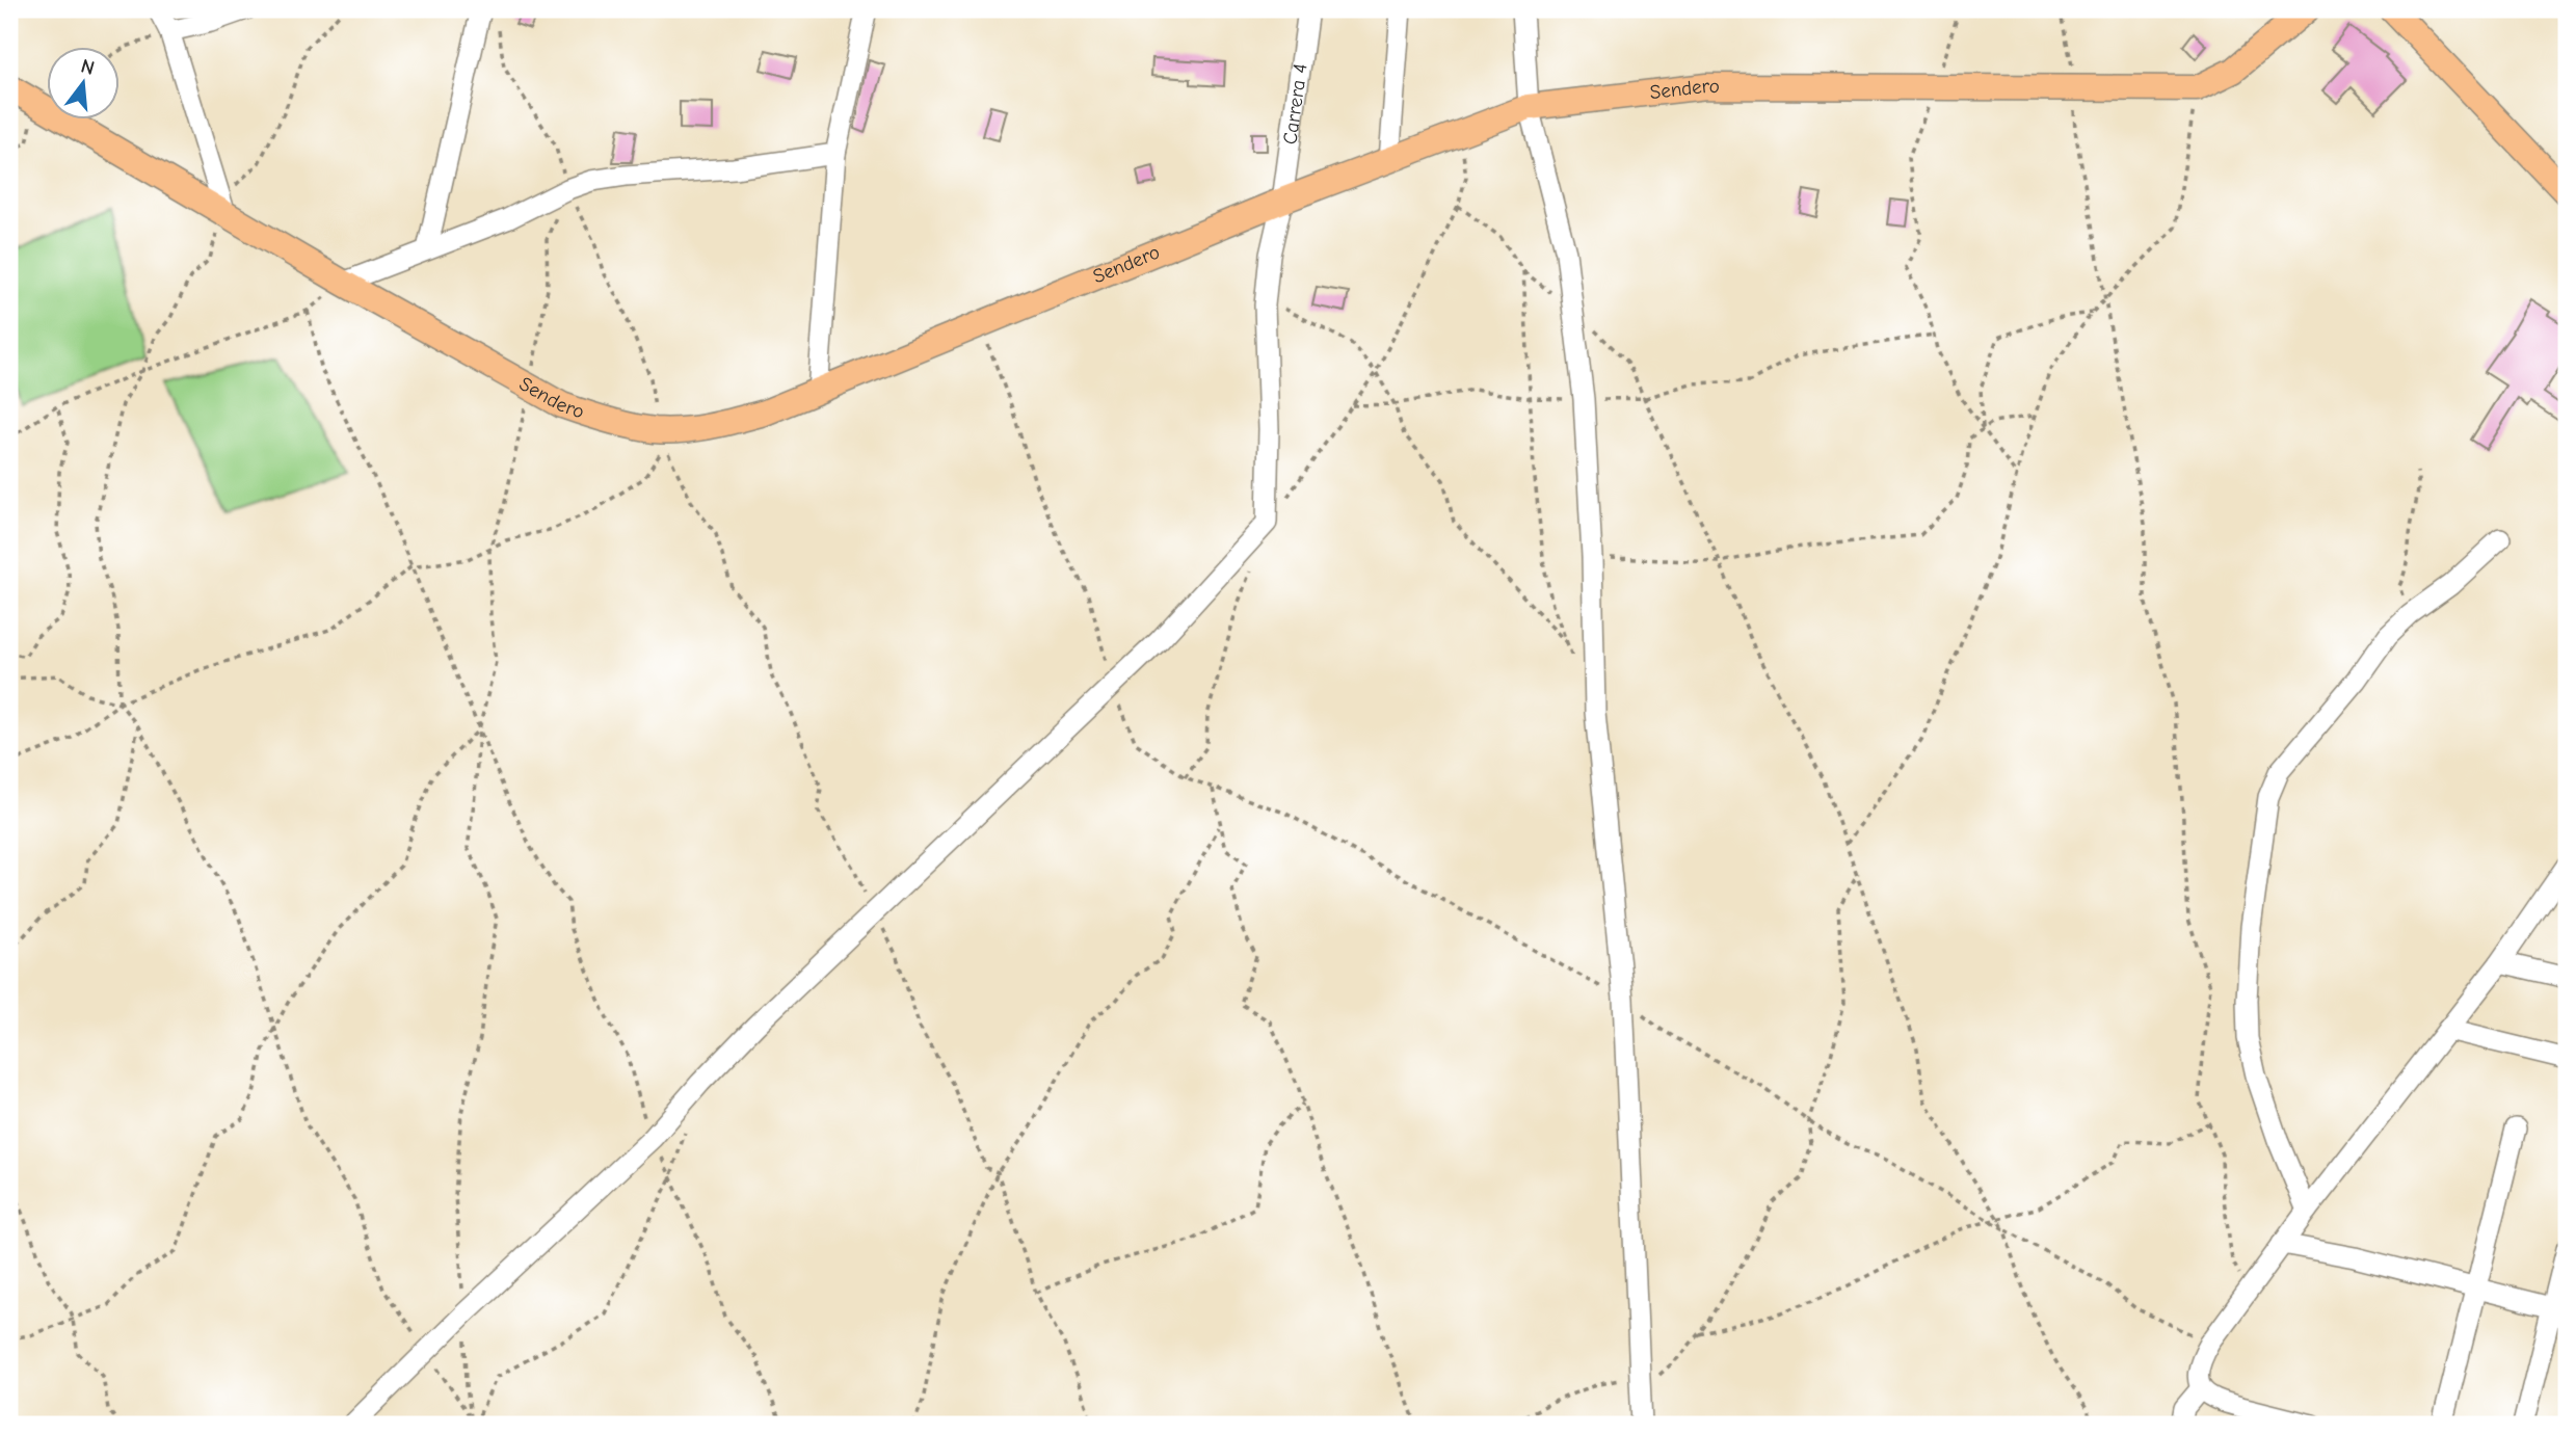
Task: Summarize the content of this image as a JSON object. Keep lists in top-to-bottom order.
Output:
{
  "streets": {
    "main road": ["Sendero"],
    "street": ["Carrera 4"]
  },
  "crossings": [
    ["Sendero", "Carrera 4"]
  ],
  "north": "top"
}
